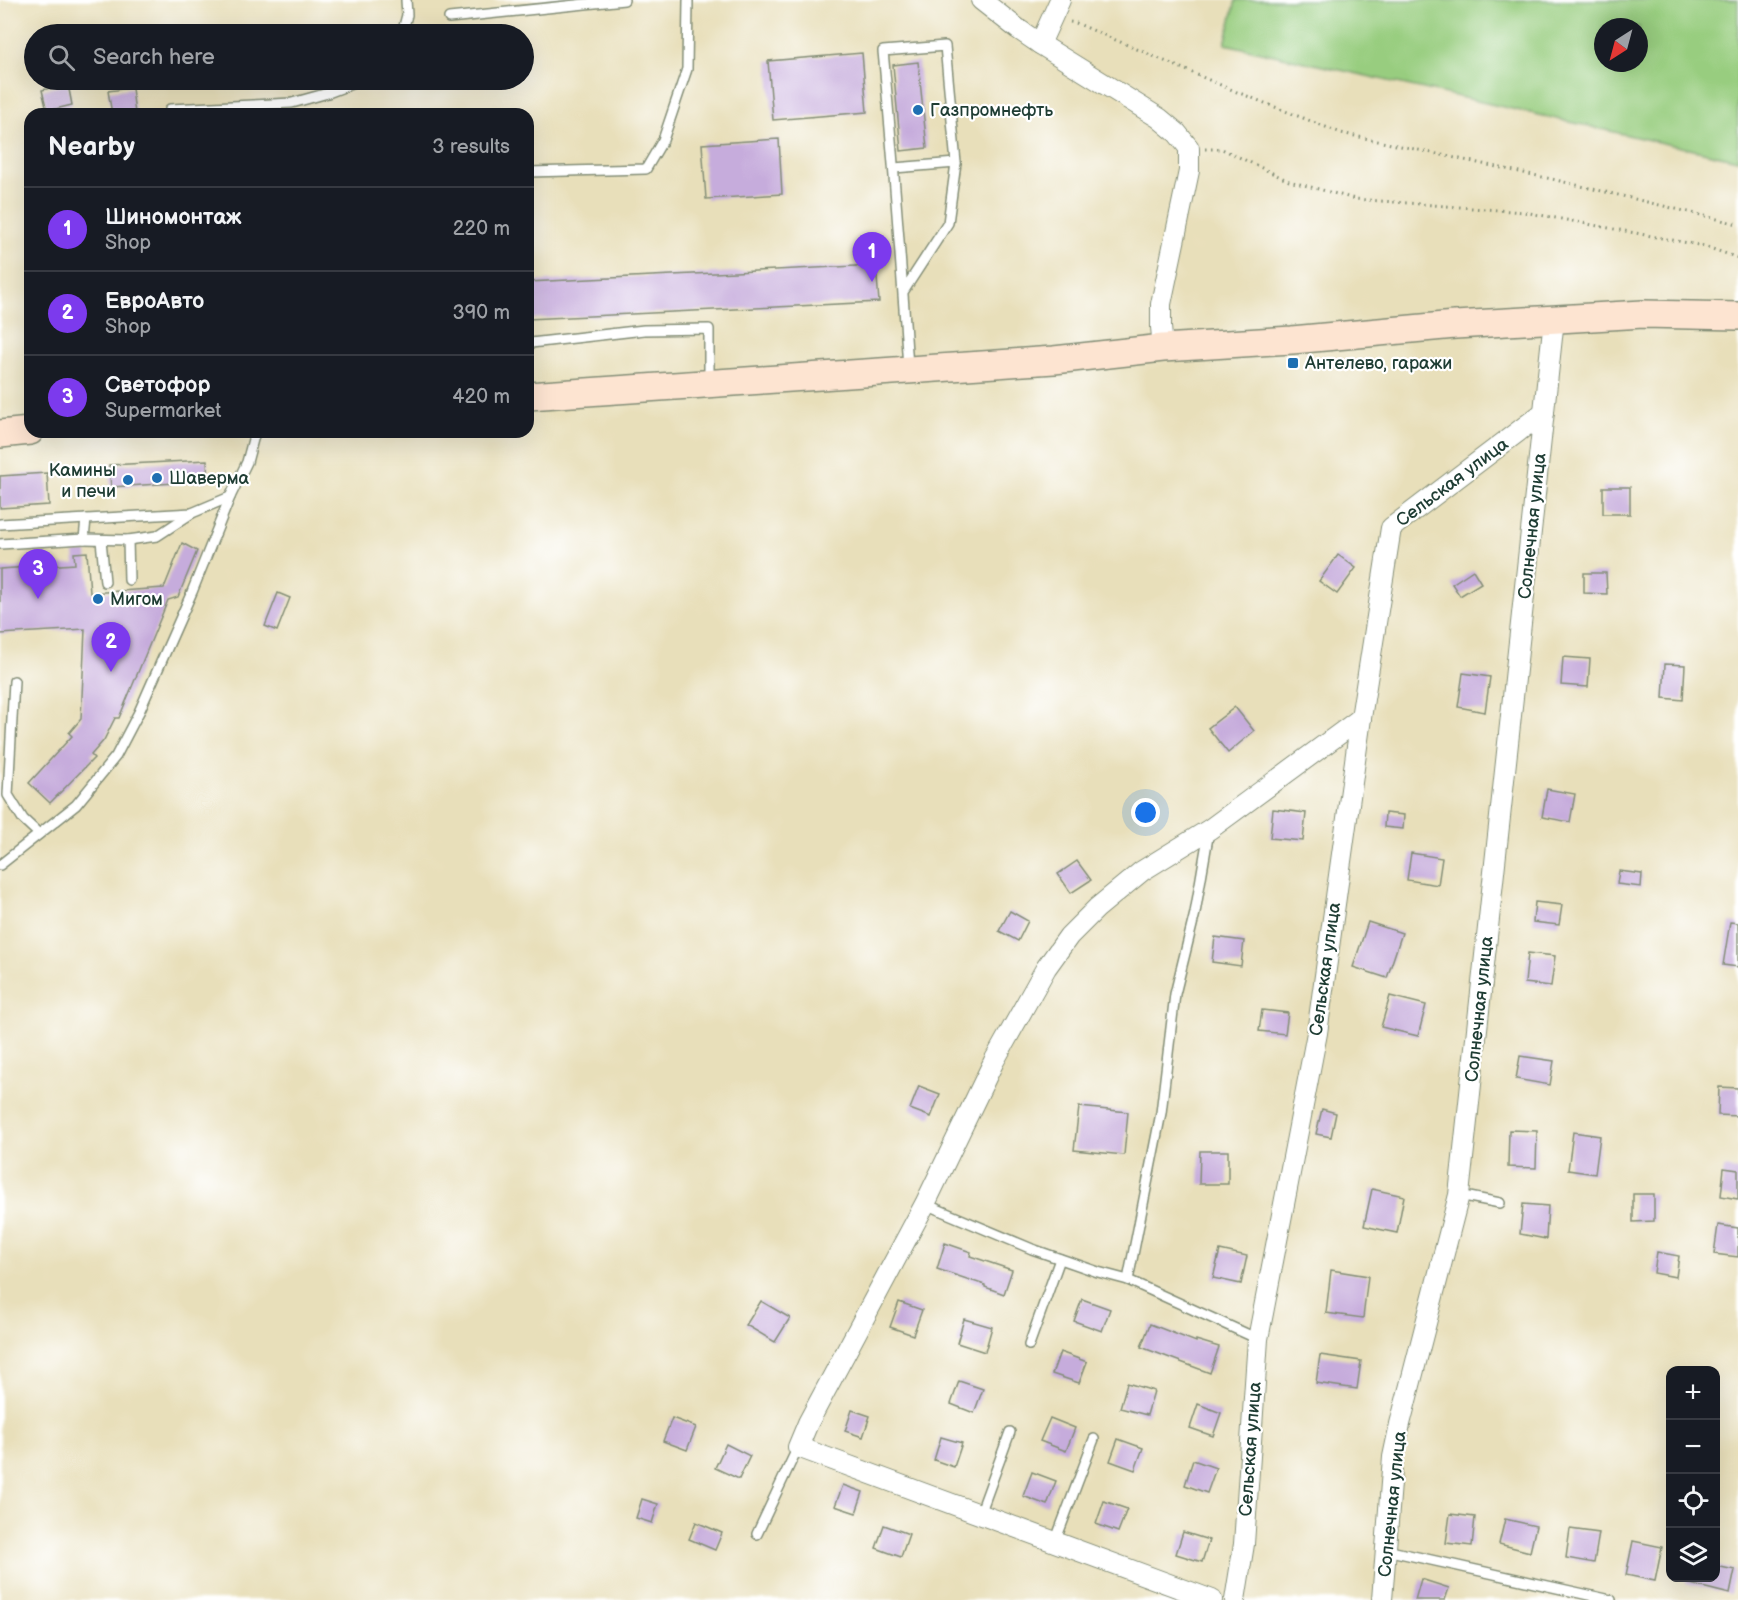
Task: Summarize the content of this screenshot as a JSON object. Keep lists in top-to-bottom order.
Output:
{
  "streets": {
    "street": ["Сельская улица", "Солнечная улица"]
  },
  "crossings": [
    ["Сельская улица", "Солнечная улица"]
  ],
  "places": {
    "other": [
      "Газпромнефть",
      "Шаверма",
      "Камины и печи",
      "Мигом"
    ],
    "transit": ["Антелево, гаражи"]
  },
  "north": "bottom left",
  "page": {
    "search": "Search here",
    "heading": ["Nearby", "3 results"],
    "list": [
      {
        "mark": "1",
        "name": "Шиномонтаж",
        "note": "Shop",
        "value": "220 m"
      },
      {
        "mark": "2",
        "name": "ЕвроАвто",
        "note": "Shop",
        "value": "390 m"
      },
      {
        "mark": "3",
        "name": "Светофор",
        "note": "Supermarket",
        "value": "420 m"
      }
    ],
    "pins": ["1", "3", "2"],
    "map_buttons": ["+", "−"]
  }
}
